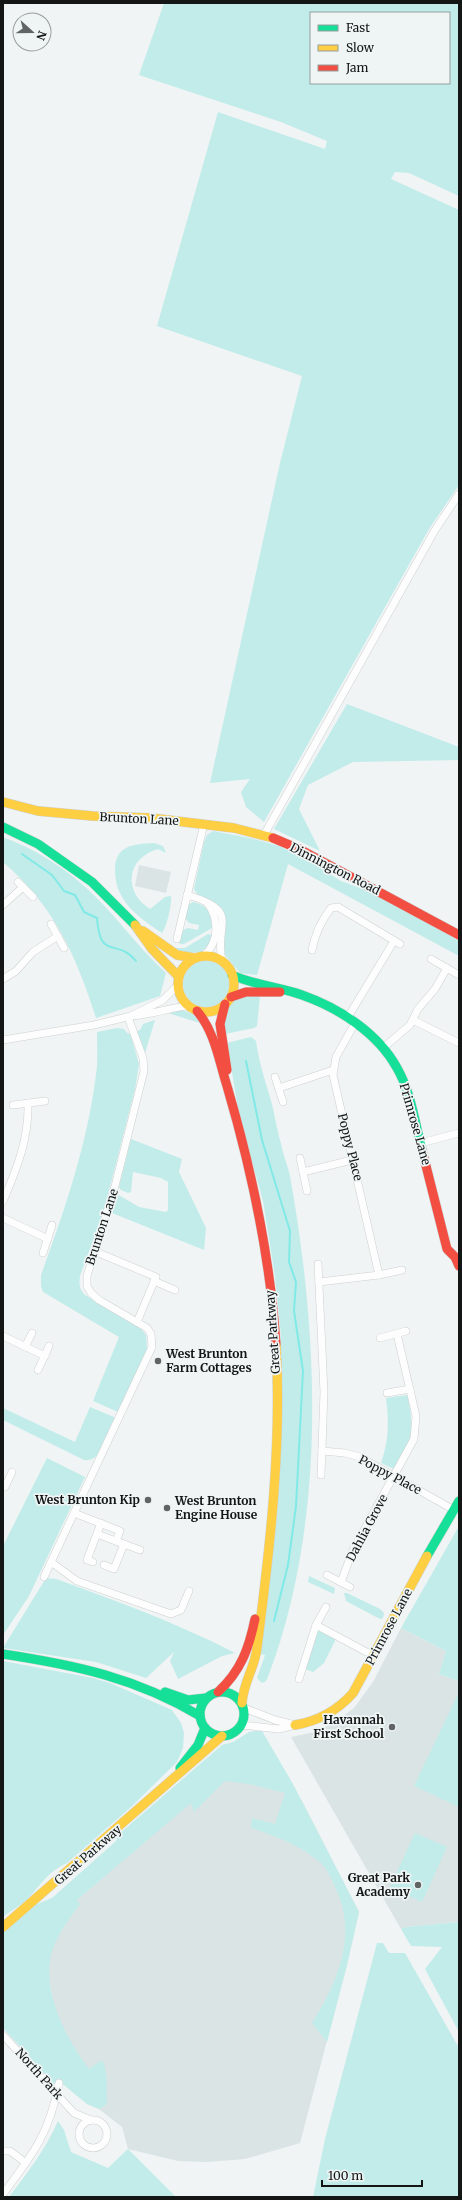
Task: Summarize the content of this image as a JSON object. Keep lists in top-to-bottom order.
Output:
{
  "streets": {
    "street": [
      "Brunton Lane",
      "Dinnington Road",
      "Primrose Lane",
      "Poppy Place",
      "Great Parkway",
      "Dahlia Grove",
      "North Park"
    ]
  },
  "crossings": [
    ["Brunton Lane", "Dinnington Road"],
    ["Primrose Lane", "Poppy Place"],
    ["Primrose Lane", "Great Parkway"],
    ["Poppy Place", "Dahlia Grove"]
  ],
  "places": [
    "West Brunton Farm Cottages",
    "West Brunton Kip",
    "West Brunton Engine House",
    "Havannah First School",
    "Great Park Academy"
  ],
  "legend": ["Fast", "Slow", "Jam"],
  "scale_bar": "100 m",
  "north": "right"
}
